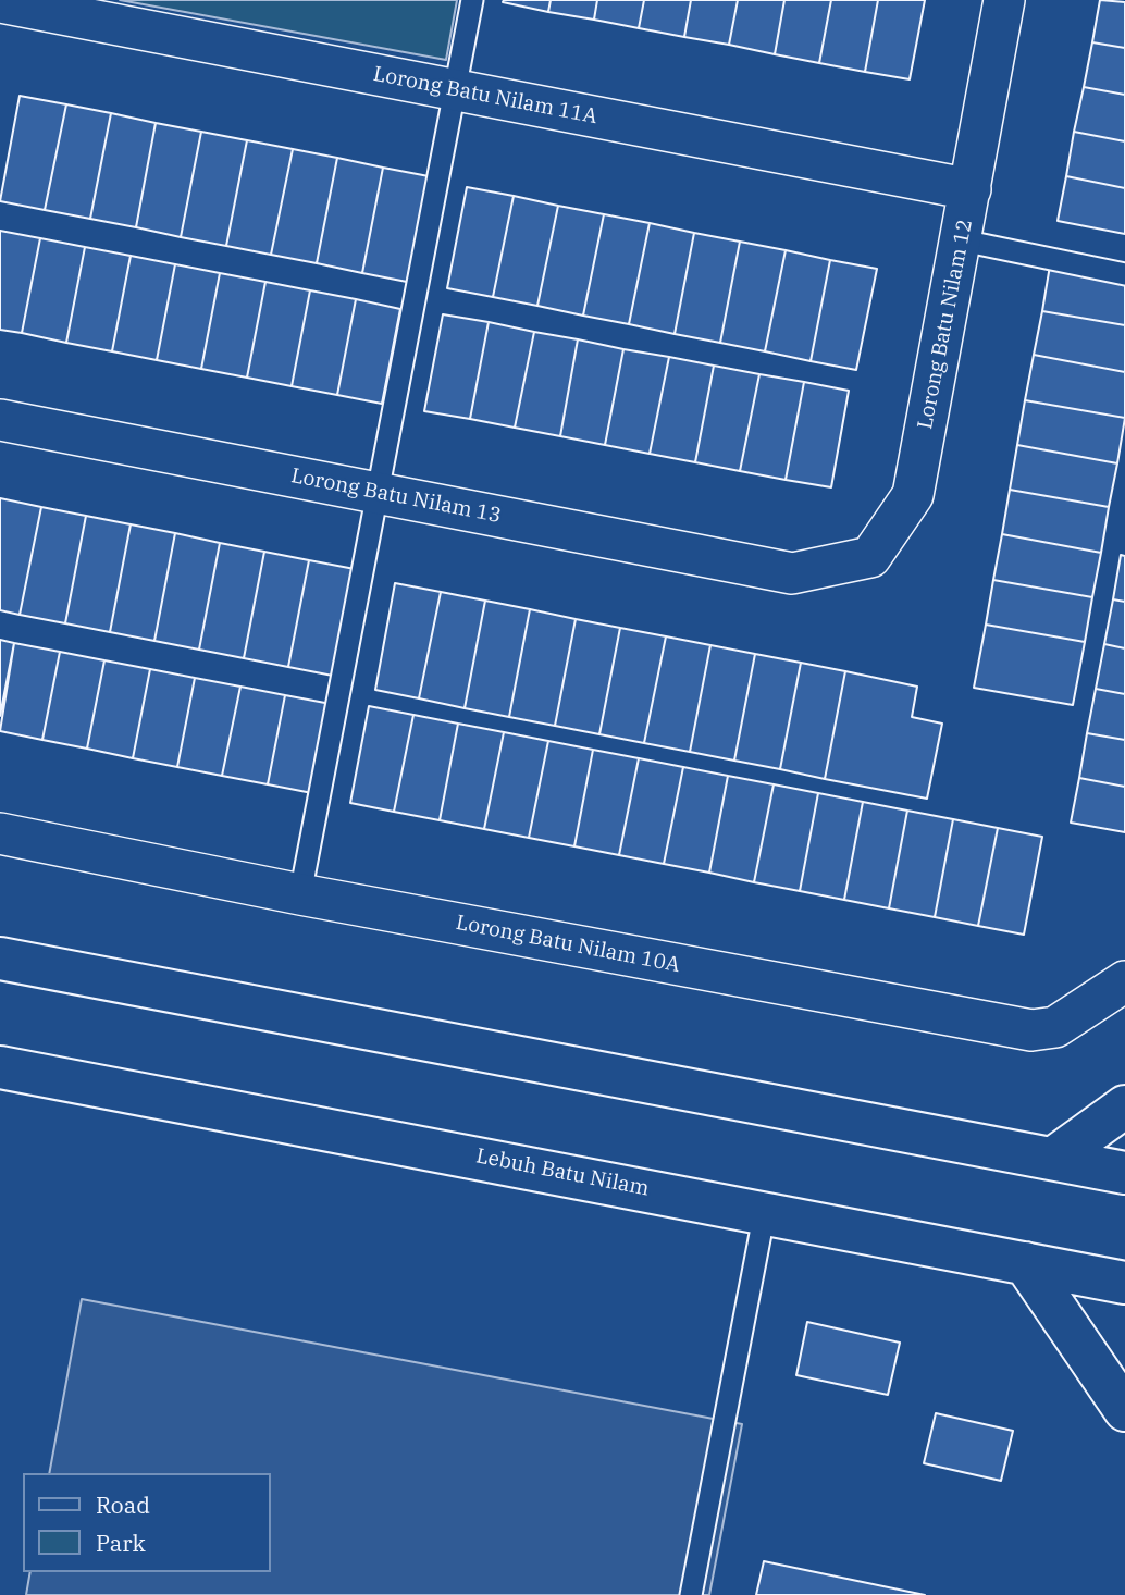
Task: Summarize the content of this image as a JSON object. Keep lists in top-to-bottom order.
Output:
{
  "streets": {
    "main road": ["Lebuh Batu Nilam"],
    "street": [
      "Lorong Batu Nilam 11A",
      "Lorong Batu Nilam 12",
      "Lorong Batu Nilam 13",
      "Lorong Batu Nilam 10A"
    ]
  },
  "crossings": [
    ["Lorong Batu Nilam 11A", "Lorong Batu Nilam 12"],
    ["Lorong Batu Nilam 12", "Lorong Batu Nilam 13"]
  ],
  "legend": ["Road", "Park"]
}
